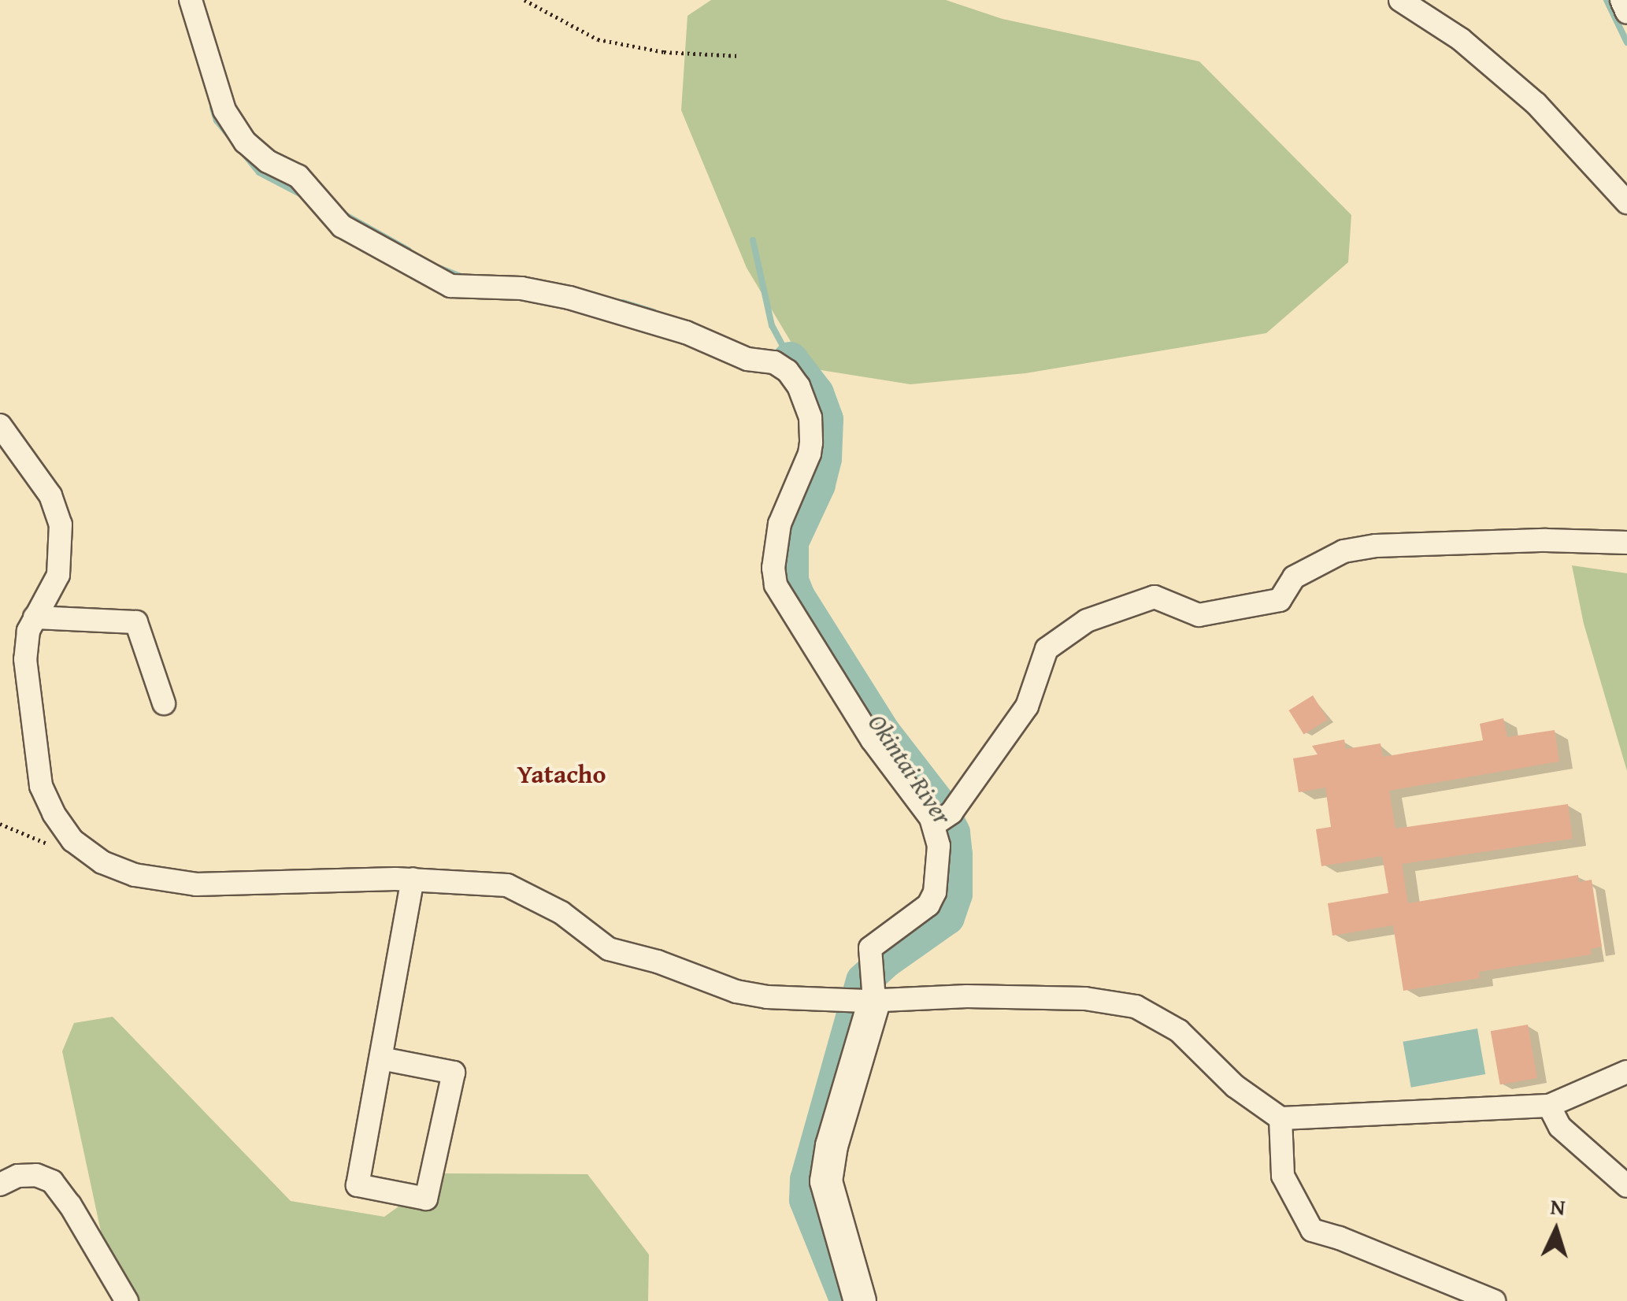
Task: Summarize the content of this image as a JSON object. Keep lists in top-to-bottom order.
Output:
{
  "districts": ["Yatacho"],
  "water": ["Okintai River"],
  "north": "top"
}
